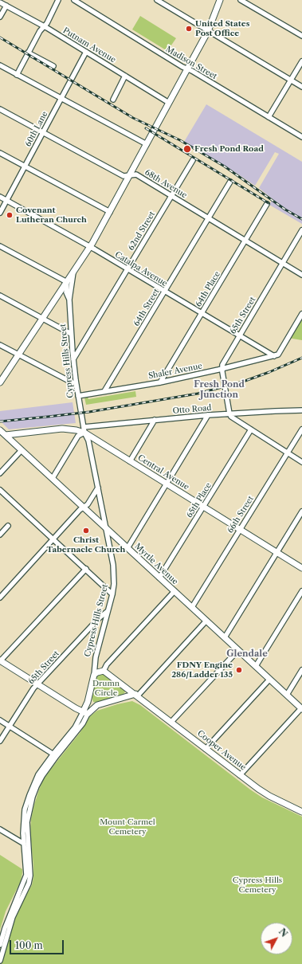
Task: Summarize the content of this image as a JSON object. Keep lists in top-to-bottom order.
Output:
{
  "streets": {
    "main road": [
      "Cypress Hills Street",
      "Central Avenue",
      "Myrtle Avenue",
      "Cooper Avenue"
    ],
    "street": [
      "Putnam Avenue",
      "Madison Street",
      "60th Lane",
      "68th Avenue",
      "62nd Street",
      "Catalpa Avenue",
      "64th Place",
      "64th Street",
      "65th Street",
      "Shaler Avenue",
      "Otto Road",
      "65th Place",
      "66th Street"
    ]
  },
  "crossings": [
    ["Putnam Avenue", "60th Lane"],
    ["60th Lane", "68th Avenue"],
    ["60th Lane", "Catalpa Avenue"],
    ["68th Avenue", "62nd Street"],
    ["68th Avenue", "64th Place"],
    ["68th Avenue", "64th Street"],
    ["68th Avenue", "65th Street"],
    ["62nd Street", "Catalpa Avenue"],
    ["62nd Street", "Cypress Hills Street"],
    ["Catalpa Avenue", "64th Place"],
    ["Catalpa Avenue", "64th Street"],
    ["Catalpa Avenue", "65th Street"],
    ["Catalpa Avenue", "Shaler Avenue"],
    ["64th Place", "Shaler Avenue"],
    ["64th Street", "Shaler Avenue"],
    ["65th Street", "Cypress Hills Street"],
    ["65th Street", "Shaler Avenue"],
    ["Cypress Hills Street", "Shaler Avenue"],
    ["Cypress Hills Street", "Otto Road"],
    ["Cypress Hills Street", "Central Avenue"],
    ["Cypress Hills Street", "Myrtle Avenue"],
    ["Otto Road", "Central Avenue"],
    ["Central Avenue", "65th Place"],
    ["Central Avenue", "66th Street"],
    ["Central Avenue", "Myrtle Avenue"],
    ["65th Place", "Myrtle Avenue"],
    ["66th Street", "Myrtle Avenue"]
  ],
  "districts": ["Fresh Pond Junction", "Glendale"],
  "parks": ["Drumn Circle", "Mount Carmel Cemetery", "Cypress Hills Cemetery"],
  "places": [
    "United States Post Office",
    "Fresh Pond Road",
    "Covenant Lutheran Church",
    "Christ Tabernacle Church",
    "FDNY Engine 286/Ladder 135"
  ],
  "scale_bar": "100 m",
  "north": "top right"
}
